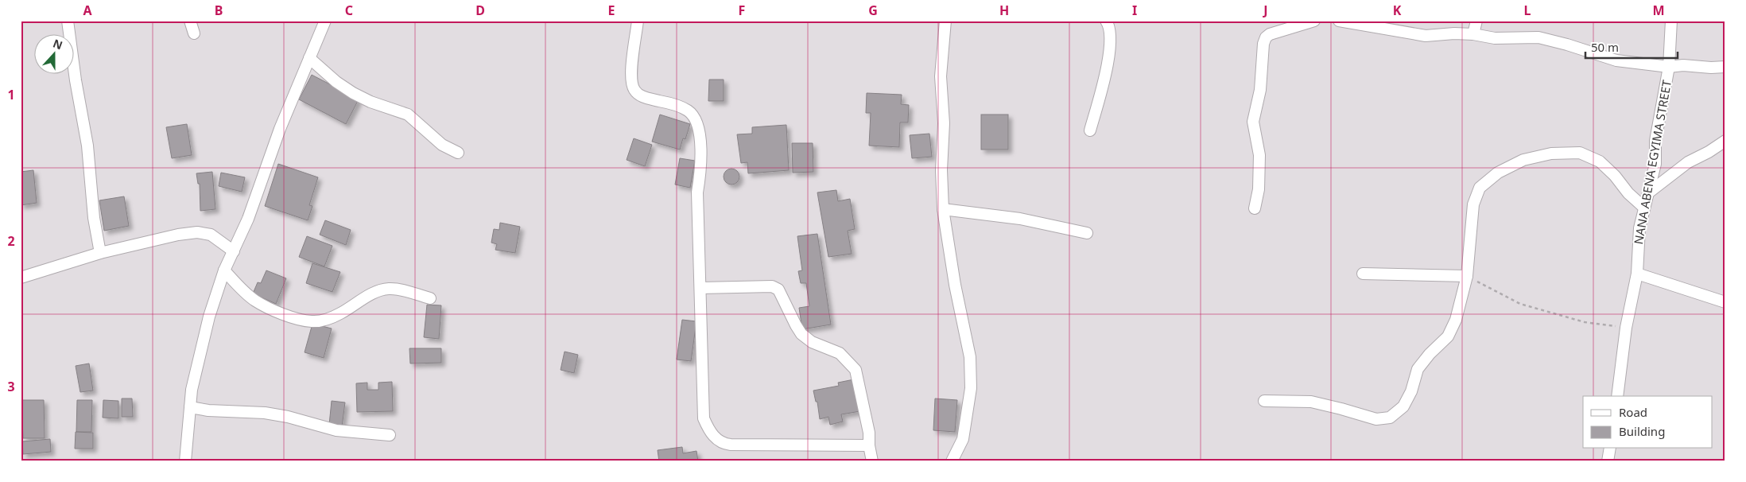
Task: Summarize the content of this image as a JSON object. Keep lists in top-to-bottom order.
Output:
{
  "streets": {
    "street": ["NANA ABENA EGYIMA STREET"]
  },
  "legend": ["Road", "Building"],
  "scale_bar": "50 m",
  "north": "top",
  "grid": {
    "columns": [
      "A",
      "B",
      "C",
      "D",
      "E",
      "F",
      "G",
      "H",
      "I",
      "J",
      "K",
      "L",
      "M"
    ],
    "rows": ["1", "2", "3"]
  }
}
